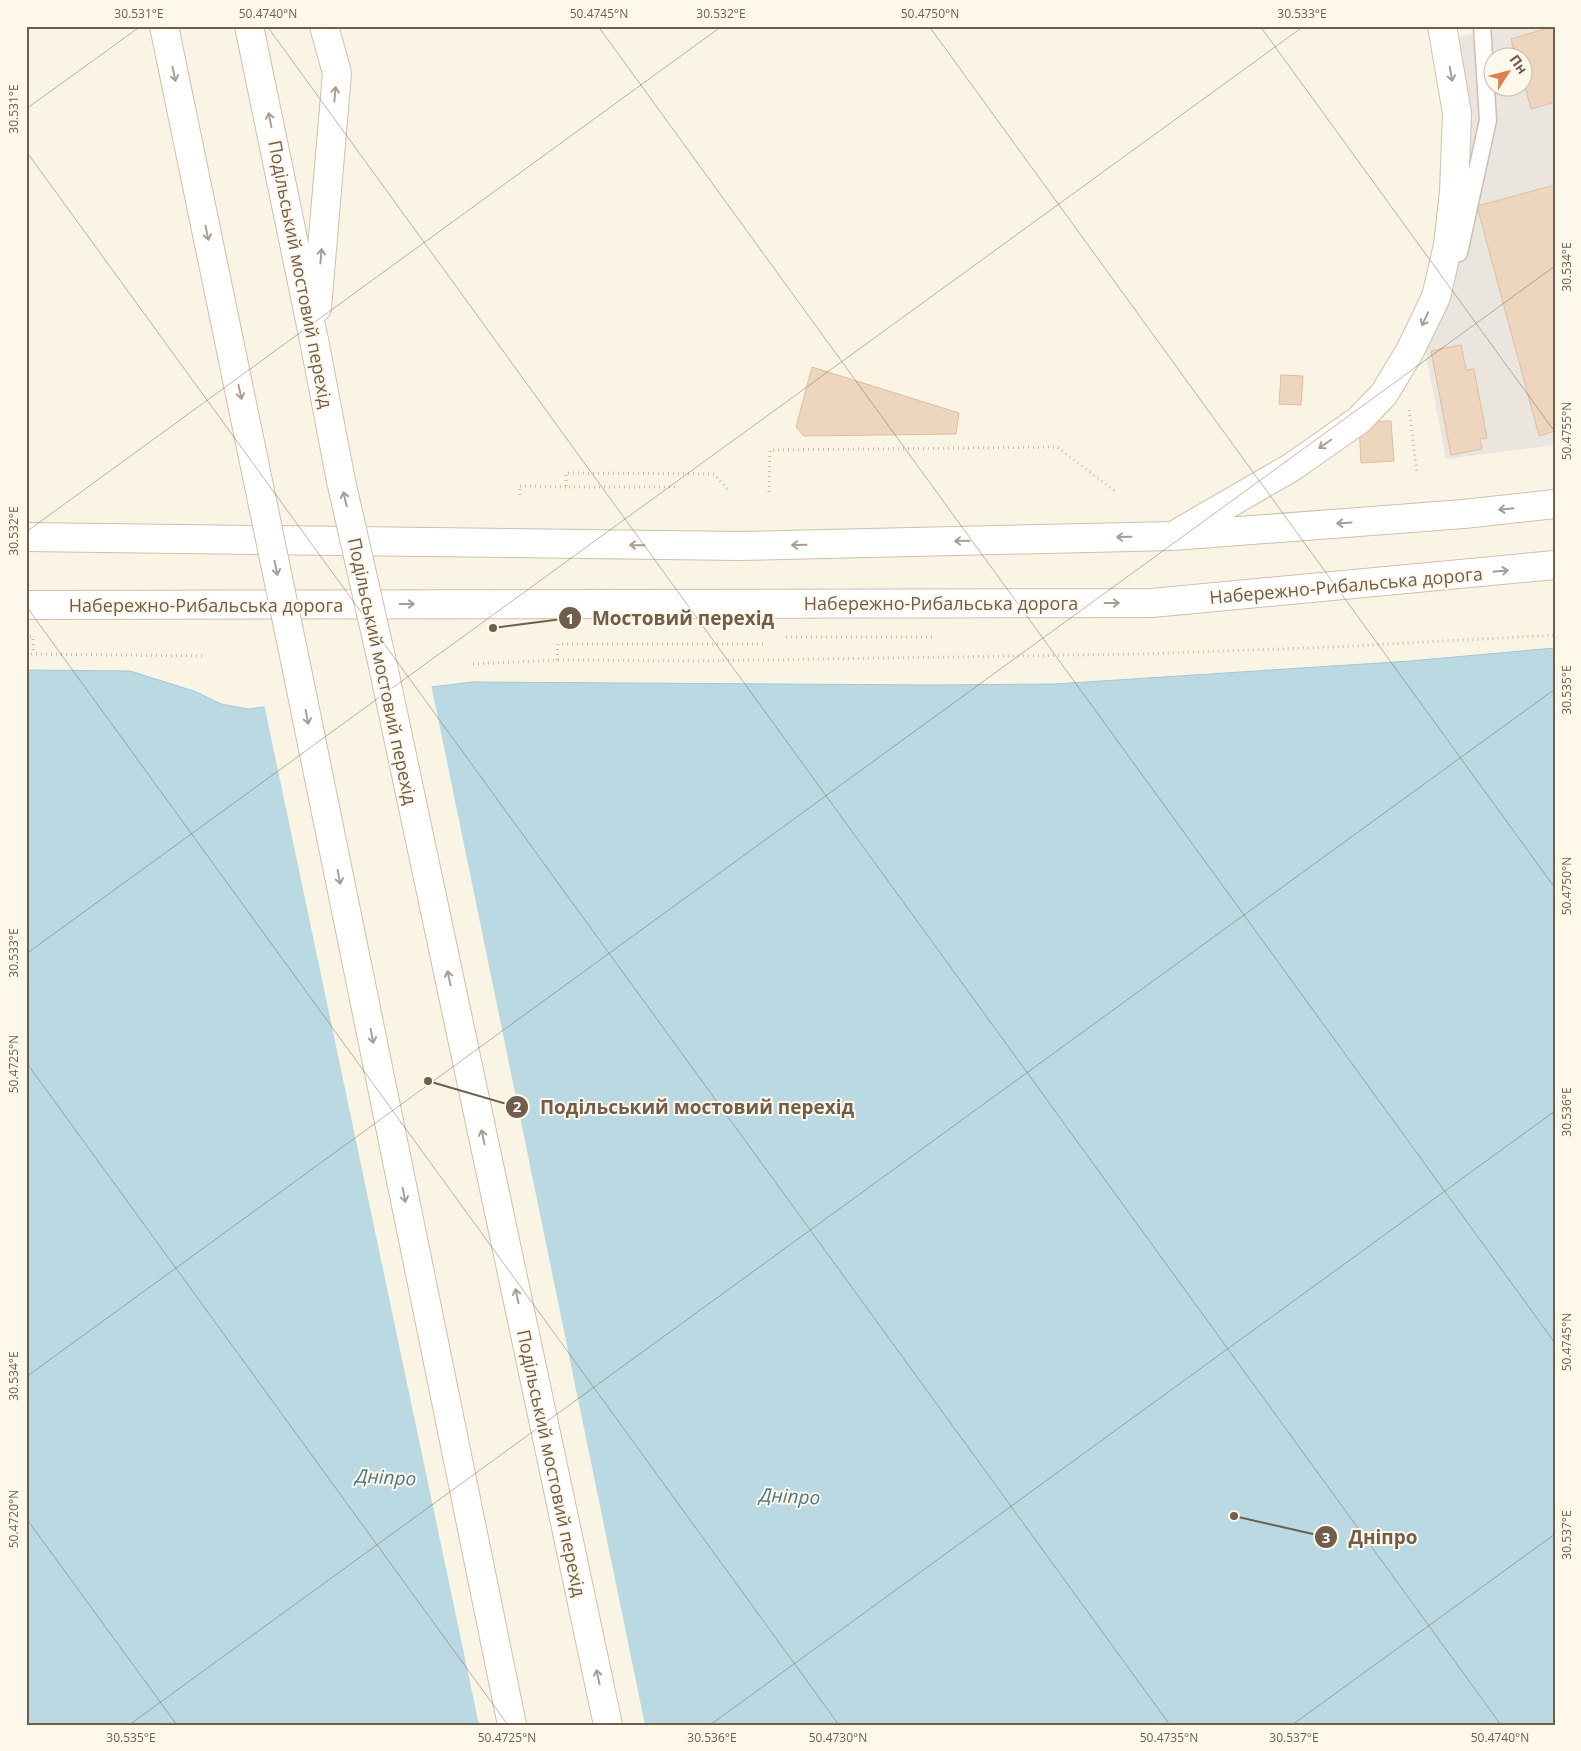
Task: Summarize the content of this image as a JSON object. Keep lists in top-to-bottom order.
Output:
{
  "streets": {
    "main road": ["Подільський мостовий перехід", "Набережно-Рибальська дорога"]
  },
  "water": ["Дніпро"],
  "places": ["Мостовий перехід", "Подільський мостовий перехід", "Дніпро"],
  "north": "top right",
  "coordinates": [
    "30.531°E",
    "50.4740°N",
    "50.4745°N",
    "30.532°E",
    "50.4750°N",
    "30.533°E",
    "30.534°E",
    "50.4755°N",
    "30.535°E",
    "50.4725°N",
    "30.536°E",
    "50.4720°N",
    "30.537°E",
    "50.4730°N",
    "50.4735°N"
  ]
}
